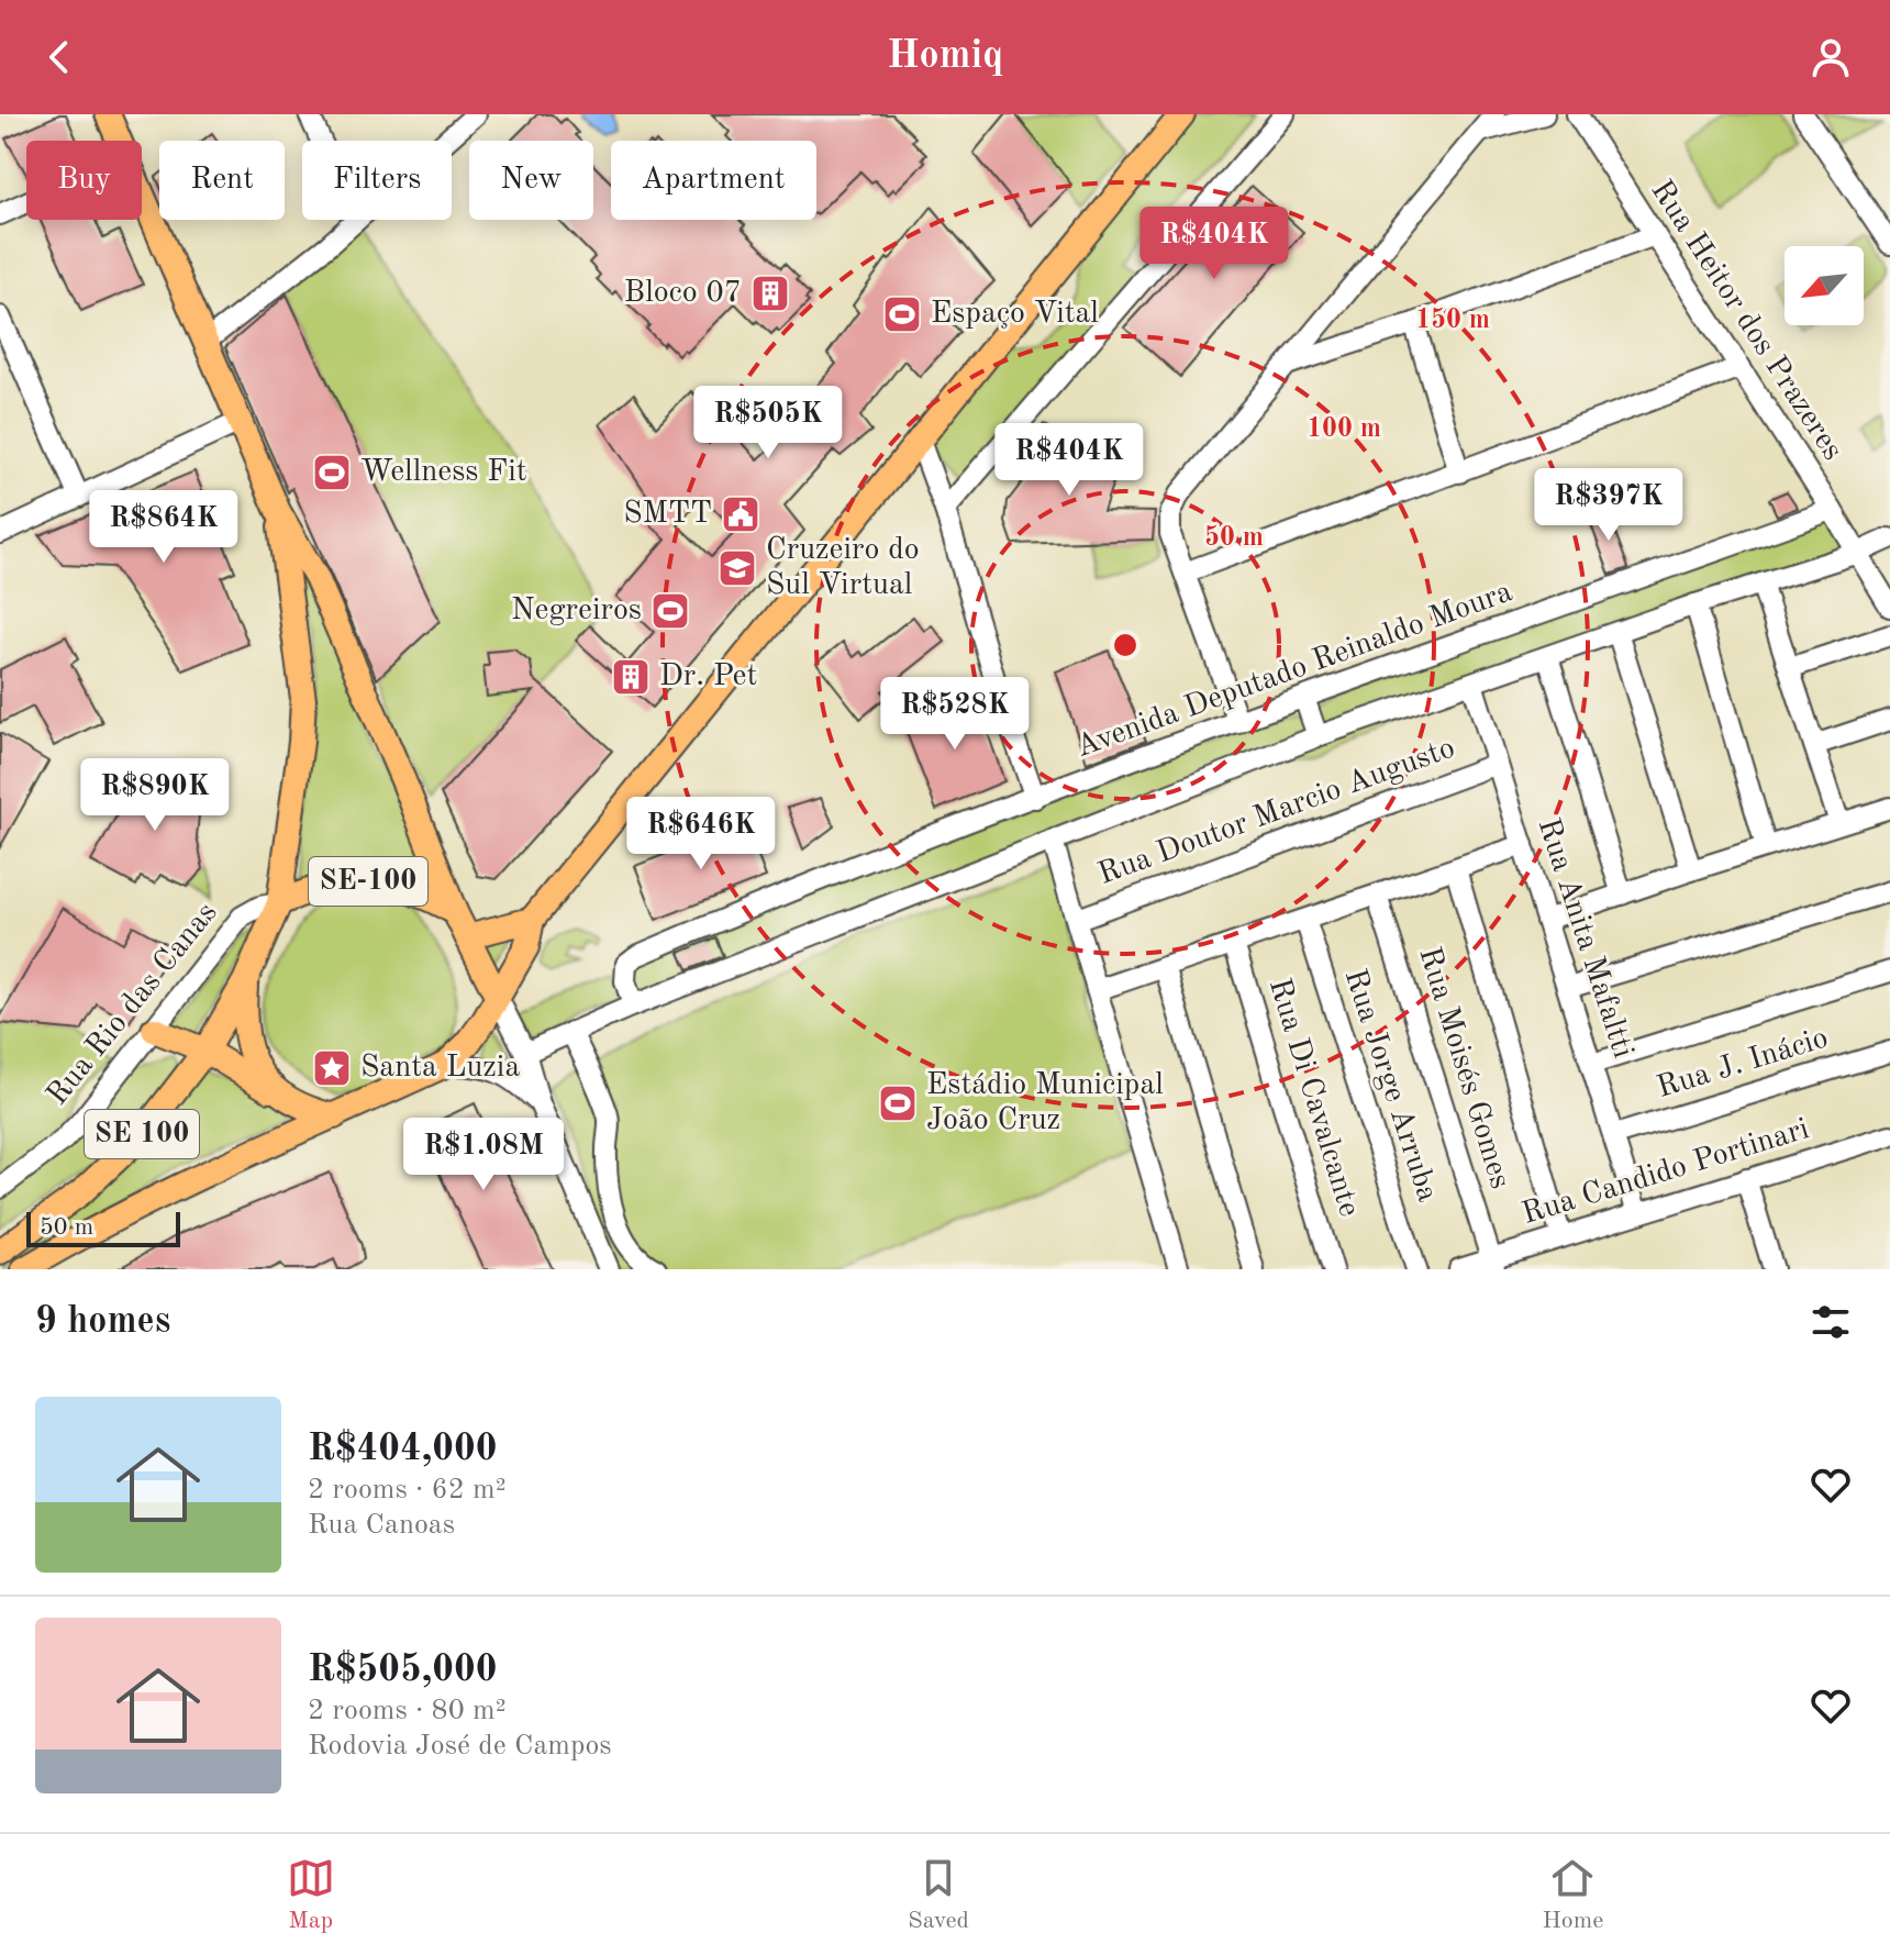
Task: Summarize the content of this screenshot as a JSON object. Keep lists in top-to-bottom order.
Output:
{
  "streets": {
    "main road": ["SE-100", "SE 100"],
    "street": [
      "Rua Heitor dos Prazeres",
      "Avenida Deputado Reinaldo Moura",
      "Rua Doutor Marcio Augusto",
      "Rua Anita Mafaltti",
      "Rua Rio das Canas",
      "Rua J. Inácio",
      "Rua Moisés Gomes",
      "Rua Jorge Arruba",
      "Rua Di Cavalcante",
      "Rua Candido Portinari"
    ]
  },
  "crossings": [
    ["Rua Heitor dos Prazeres", "Avenida Deputado Reinaldo Moura"],
    ["Rua Doutor Marcio Augusto", "Rua Anita Mafaltti"],
    ["SE-100", "Rua Rio das Canas"],
    ["SE-100", "SE 100"],
    ["Rua Anita Mafaltti", "Rua J. Inácio"],
    ["Rua Anita Mafaltti", "Rua Candido Portinari"],
    ["Rua Rio das Canas", "SE 100"],
    ["Rua Moisés Gomes", "Rua Candido Portinari"]
  ],
  "places": {
    "building": ["Bloco 07", "Dr. Pet"],
    "sports": [
      "Espaço Vital",
      "Wellness Fit",
      "Negreiros",
      "Estádio Municipal João Cruz"
    ],
    "public building": ["SMTT"],
    "school or university": ["Cruzeiro do Sul Virtual"],
    "place": ["Santa Luzia"]
  },
  "scale_bar": "50 m",
  "north": "bottom left",
  "page": {
    "header": "Homiq",
    "chip": [
      "Buy",
      "Rent",
      "Filters",
      "New",
      "Apartment"
    ],
    "price": [
      "R$404K",
      "R$505K",
      "R$404K",
      "R$397K",
      "R$864K",
      "R$528K",
      "R$890K",
      "R$646K",
      "R$1.08M"
    ],
    "scale": "50 m",
    "heading": "9 homes",
    "list": [
      {
        "name": "R$404,000",
        "note": "2 rooms · 62 m² · Rua Canoas"
      },
      {
        "name": "R$505,000",
        "note": "2 rooms · 80 m² · Rodovia José de Campos"
      }
    ],
    "tabs": ["Map", "Saved", "Home"]
  },
  "rings": ["150 m", "100 m", "50 m"]
}
